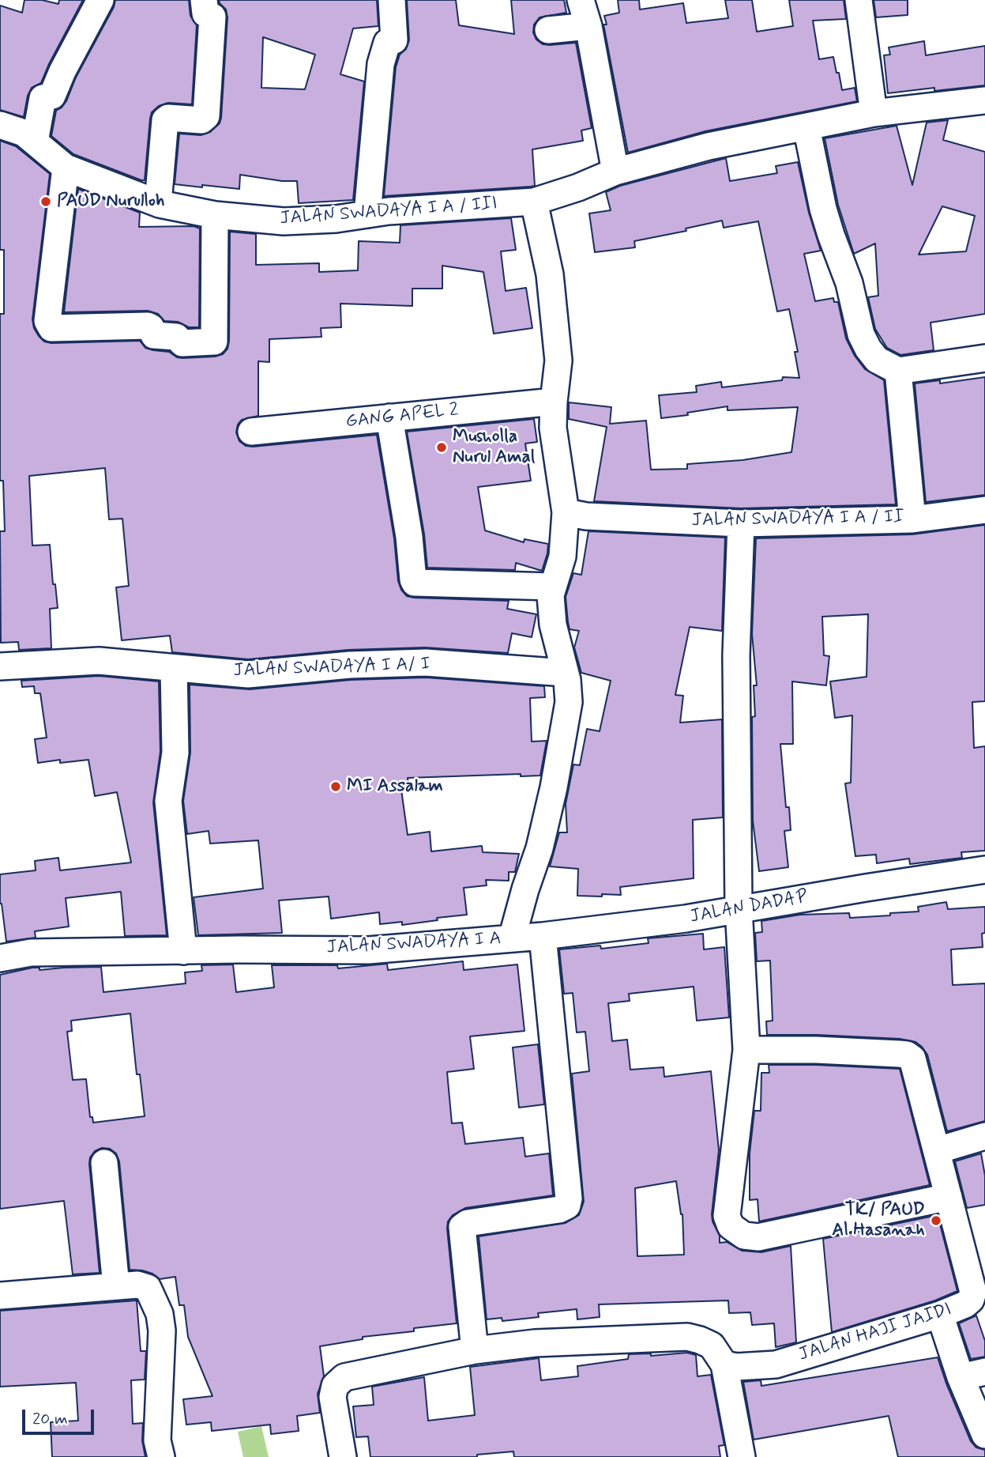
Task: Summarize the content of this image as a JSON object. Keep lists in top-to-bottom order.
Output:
{
  "streets": {
    "street": [
      "JALAN SWADAYA I A / III",
      "GANG APEL 2",
      "JALAN SWADAYA I A / II",
      "JALAN SWADAYA I A/ I",
      "JALAN DADAP",
      "JALAN SWADAYA I A",
      "JALAN HAJI JAIDI"
    ]
  },
  "crossings": [
    ["JALAN SWADAYA I A / III", "JALAN SWADAYA I A"],
    ["GANG APEL 2", "JALAN SWADAYA I A"],
    ["JALAN SWADAYA I A / II", "JALAN SWADAYA I A"],
    ["JALAN SWADAYA I A/ I", "JALAN SWADAYA I A"],
    ["JALAN DADAP", "JALAN SWADAYA I A"]
  ],
  "places": [
    "PAUD Nurulloh",
    "Musholla Nurul Amal",
    "MI Assalam",
    "TK/ PAUD Al Hasanah"
  ],
  "scale_bar": "20 m"
}
